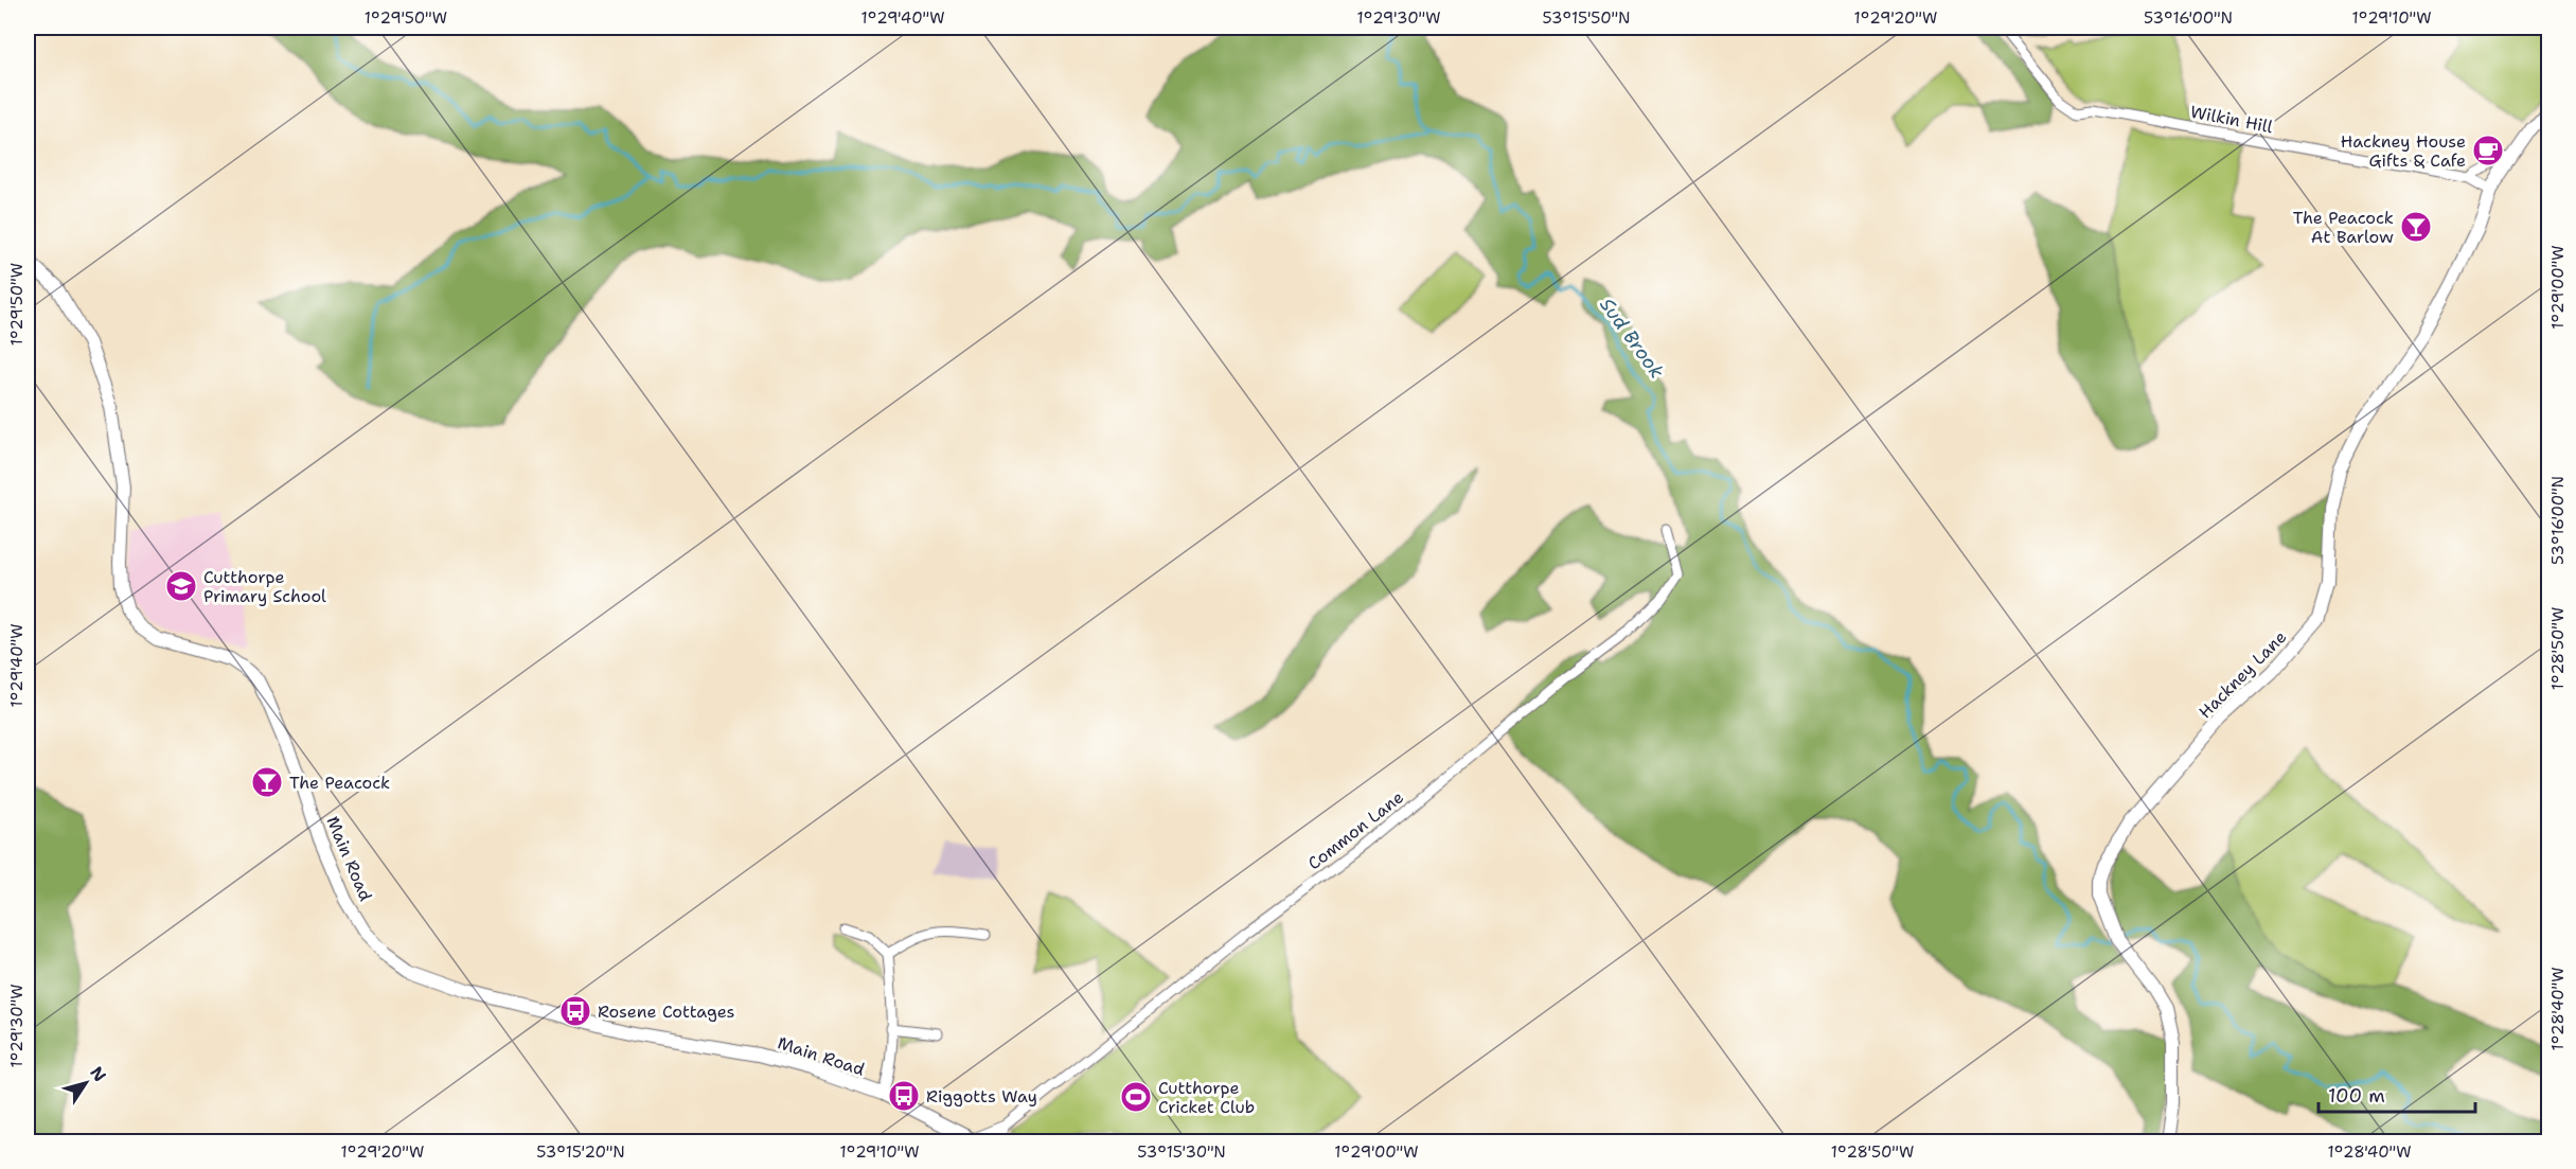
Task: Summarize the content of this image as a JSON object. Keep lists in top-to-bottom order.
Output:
{
  "streets": {
    "main road": ["Hackney Lane", "Main Road"],
    "street": ["Wilkin Hill", "Common Lane"]
  },
  "crossings": [
    ["Wilkin Hill", "Hackney Lane"],
    ["Common Lane", "Main Road"]
  ],
  "water": ["Sud Brook"],
  "places": {
    "cafe": ["Hackney House Gifts & Cafe"],
    "bar": ["The Peacock At Barlow", "The Peacock"],
    "school or university": ["Cutthorpe Primary School"],
    "bus stop": ["Rosene Cottages", "Riggotts Way"],
    "sports": ["Cutthorpe Cricket Club"]
  },
  "scale_bar": "100 m",
  "north": "top right",
  "coordinates": [
    "1°29'50\"W",
    "1°29'40\"W",
    "1°29'30\"W",
    "53°15'50\"N",
    "1°29'20\"W",
    "53°16'00\"N",
    "1°29'10\"W",
    "1°29'00\"W",
    "1°28'50\"W",
    "1°28'40\"W",
    "53°15'20\"N",
    "53°15'30\"N"
  ]
}
